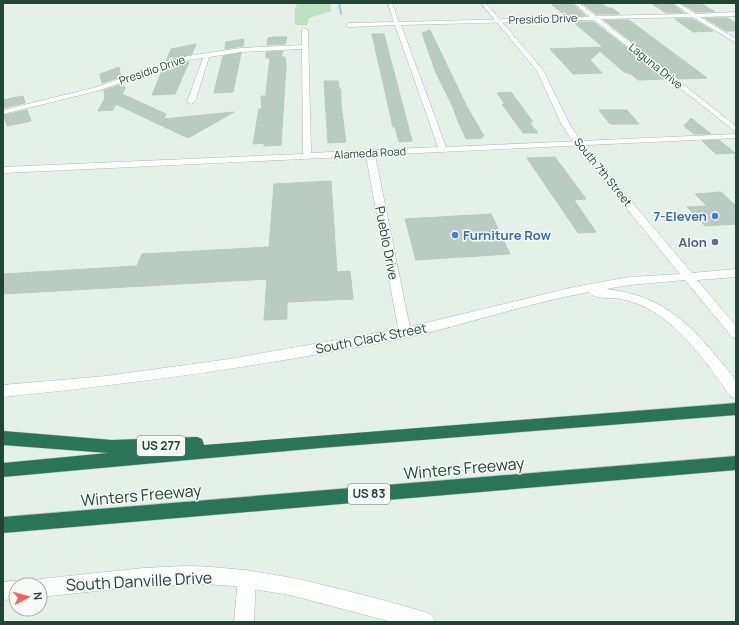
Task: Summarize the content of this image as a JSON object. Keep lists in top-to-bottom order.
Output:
{
  "streets": {
    "highway": ["US 277", "Winters Freeway", "US 83"],
    "street": [
      "Presidio Drive",
      "Laguna Drive",
      "Alameda Road",
      "South 7th Street",
      "Pueblo Drive",
      "South Clack Street",
      "South Danville Drive"
    ]
  },
  "crossings": [
    ["Presidio Drive", "Laguna Drive"],
    ["Presidio Drive", "South 7th Street"],
    ["Alameda Road", "South 7th Street"],
    ["Alameda Road", "Pueblo Drive"],
    ["South 7th Street", "South Clack Street"],
    ["Pueblo Drive", "South Clack Street"]
  ],
  "places": ["7-Eleven", "Furniture Row", "Alon"],
  "north": "right"
}
